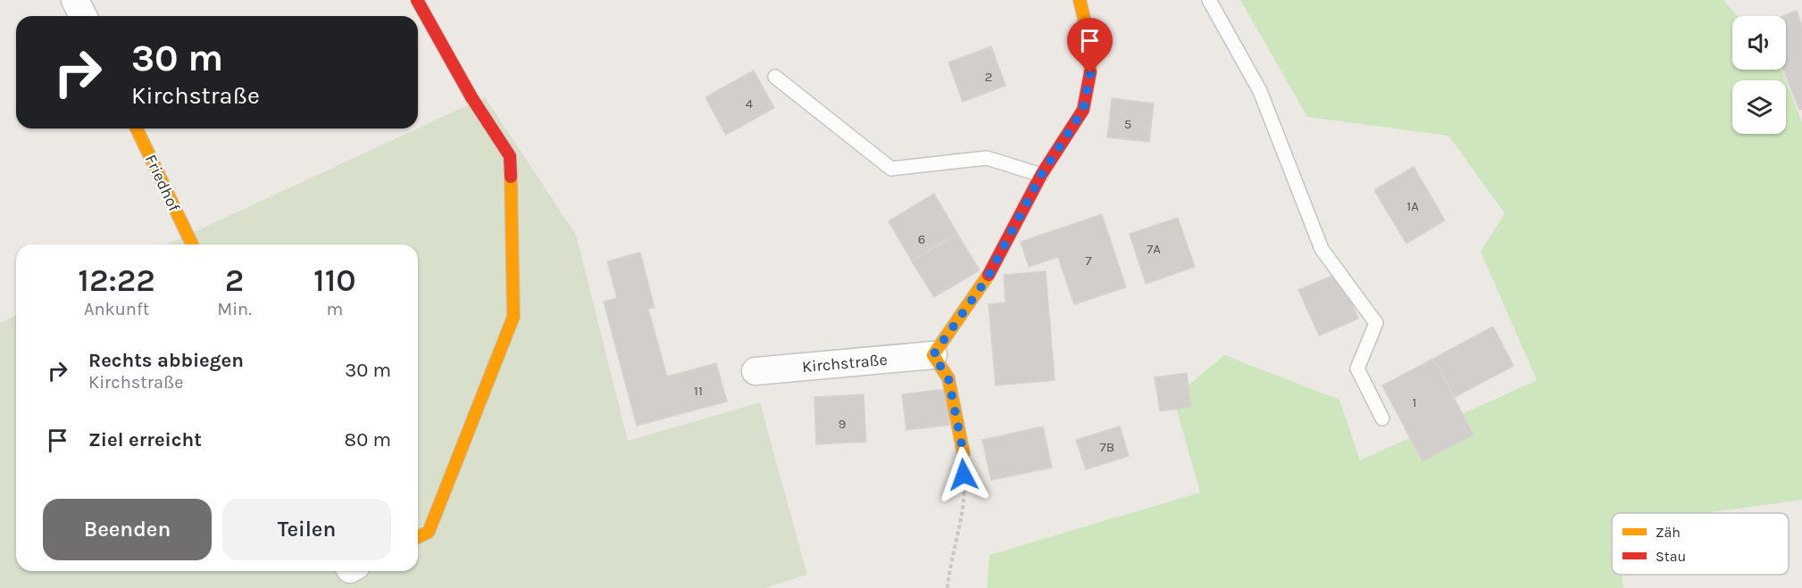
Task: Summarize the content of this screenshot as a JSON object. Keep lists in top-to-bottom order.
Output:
{
  "streets": {
    "street": ["Friedhof", "Kirchstraße"]
  },
  "house_numbers": [
    "2",
    "4",
    "5",
    "1A",
    "6",
    "7A",
    "7",
    "11",
    "1",
    "9",
    "7B"
  ],
  "legend": ["Zäh", "Stau"],
  "page": {
    "turn": ["30 m", "Kirchstraße"],
    "eta": [
      "12:22",
      "Ankunft",
      "2",
      "Min.",
      "110",
      "m"
    ],
    "list": [
      {
        "name": "Rechts abbiegen",
        "note": "Kirchstraße",
        "value": "30 m"
      },
      {
        "name": "Ziel erreicht",
        "value": "80 m"
      }
    ],
    "buttons": ["Beenden", "Teilen"]
  }
}
